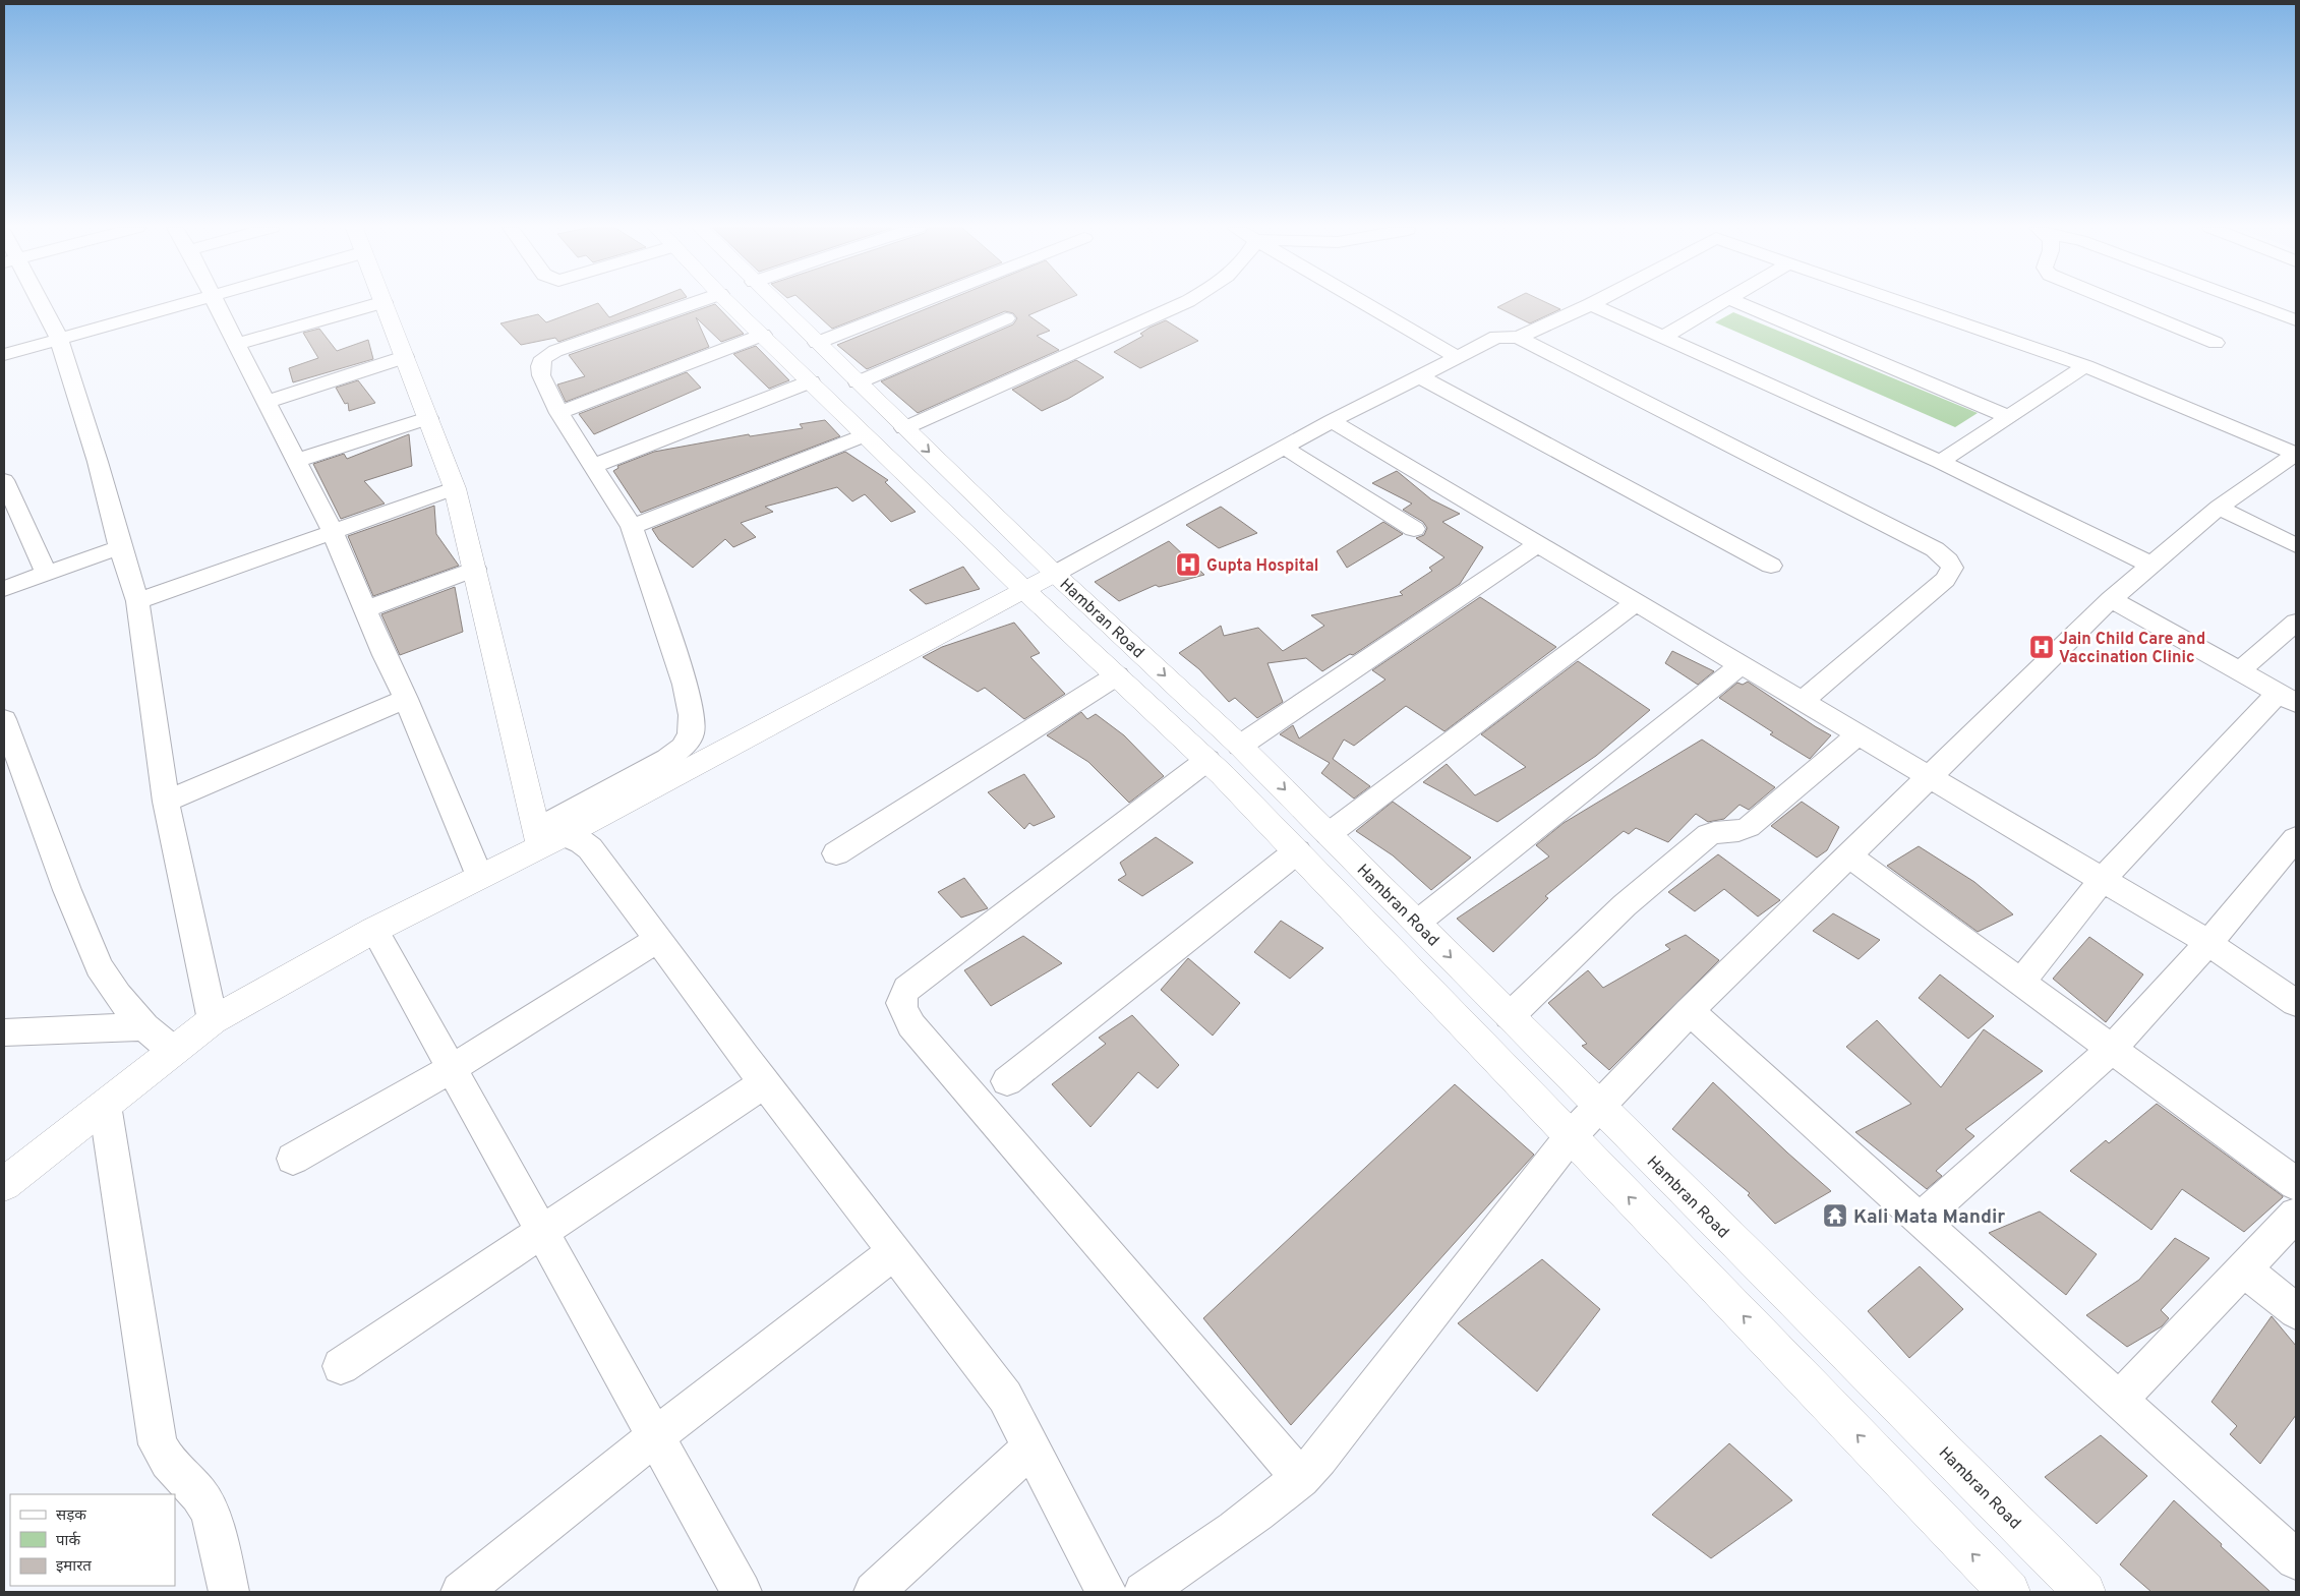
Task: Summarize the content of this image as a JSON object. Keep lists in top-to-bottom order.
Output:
{
  "streets": {
    "main road": ["Hambran Road"]
  },
  "places": {
    "hospital": ["Gupta Hospital", "Jain Child Care and Vaccination Clinic"],
    "temple": ["Kali Mata Mandir"]
  },
  "legend": ["सड़क", "पार्क", "इमारत"]
}
